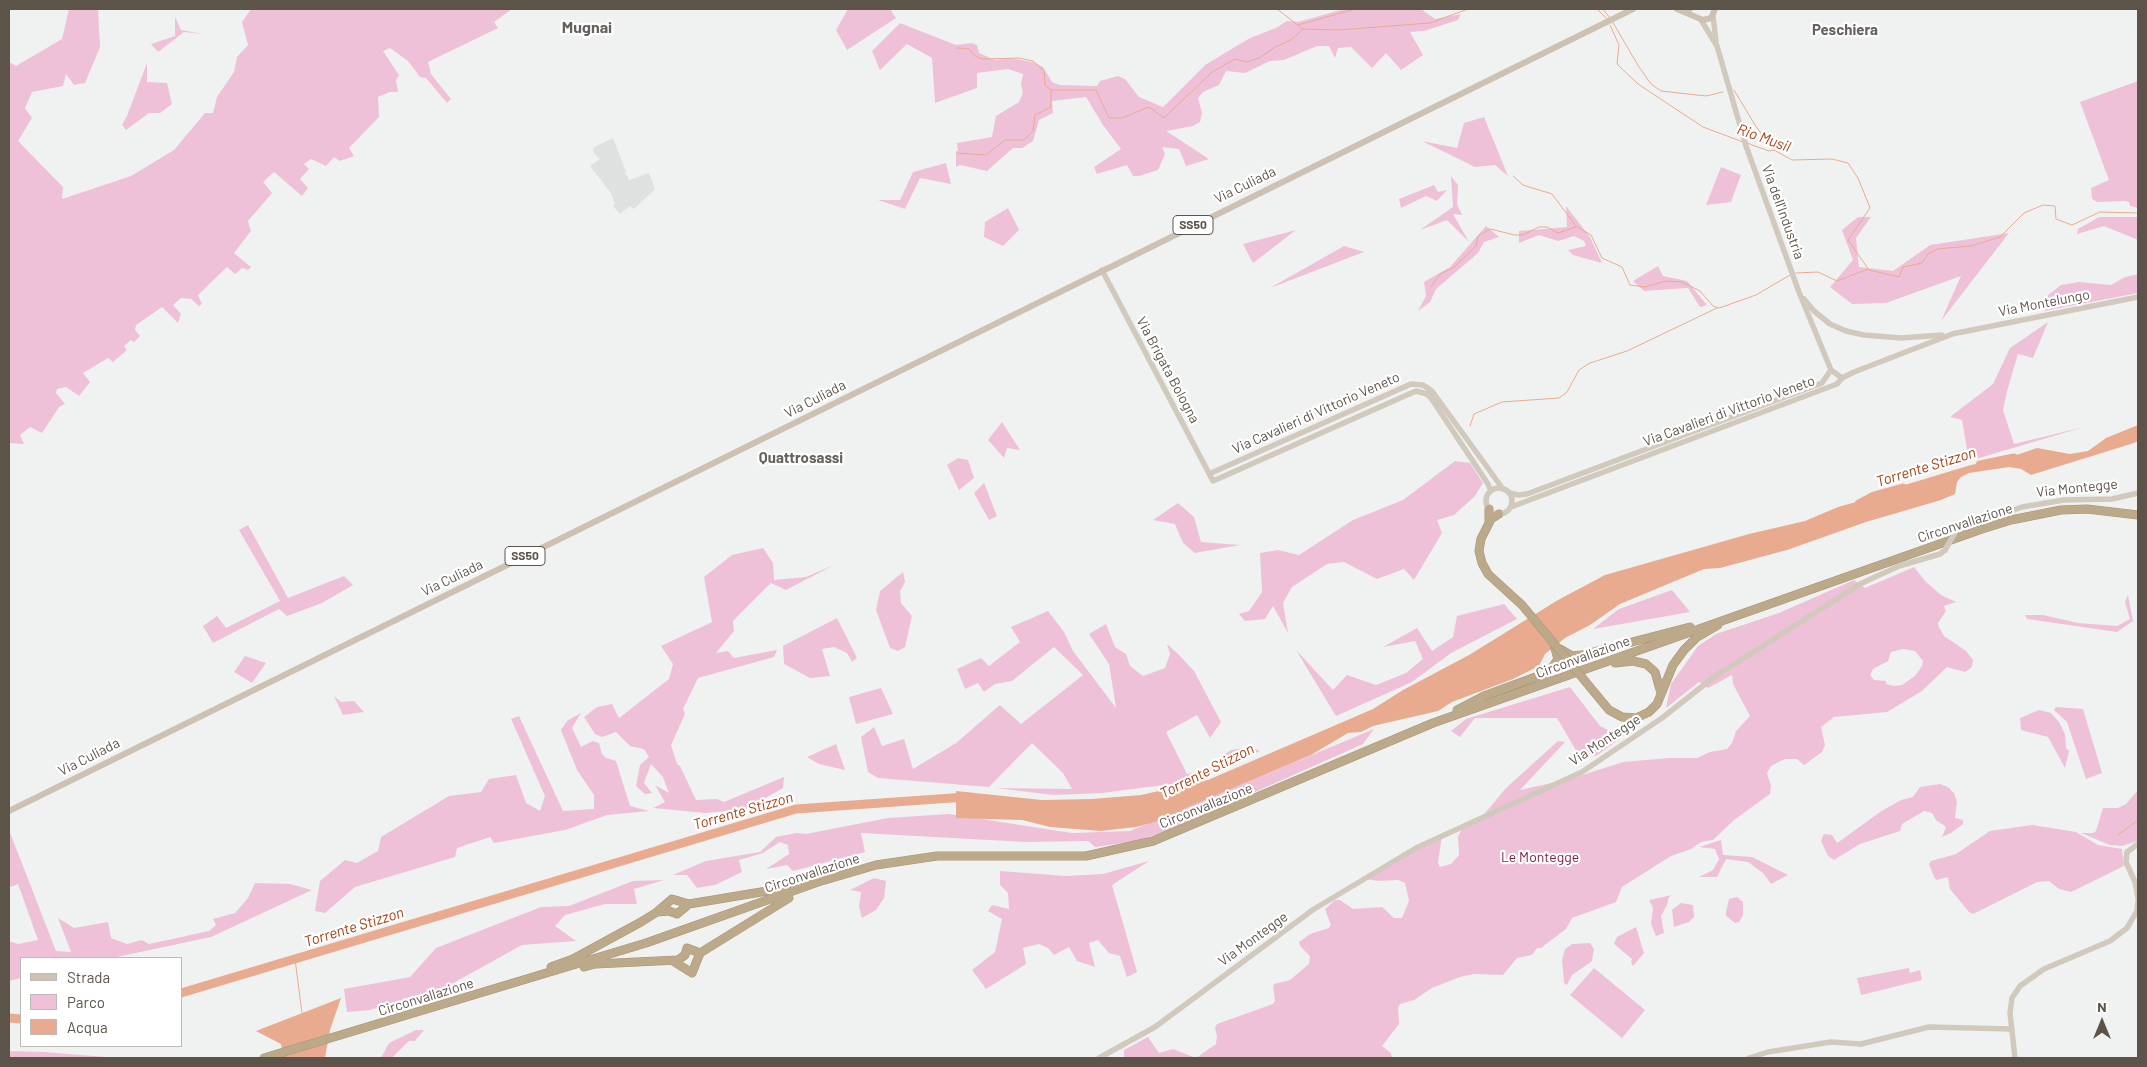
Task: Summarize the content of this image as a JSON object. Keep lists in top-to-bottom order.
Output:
{
  "streets": {
    "highway": ["Circonvallazione"],
    "main road": ["Via Culiada", "SS50"],
    "street": [
      "Via dell'Industria",
      "Via Montelungo",
      "Via Brigata Bologna",
      "Via Cavalieri di Vittorio Veneto",
      "Via Montegge"
    ]
  },
  "crossings": [
    ["Via Culiada", "Via Brigata Bologna"],
    ["Via dell'Industria", "Via Montelungo"],
    ["Via Montelungo", "Via Cavalieri di Vittorio Veneto"],
    ["Via Brigata Bologna", "Via Cavalieri di Vittorio Veneto"]
  ],
  "districts": ["Mugnai", "Peschiera", "Quattrosassi"],
  "water": ["Rio Musil", "Torrente Stizzon"],
  "parks": ["Le Montegge"],
  "legend": ["Strada", "Parco", "Acqua"],
  "north": "top"
}
